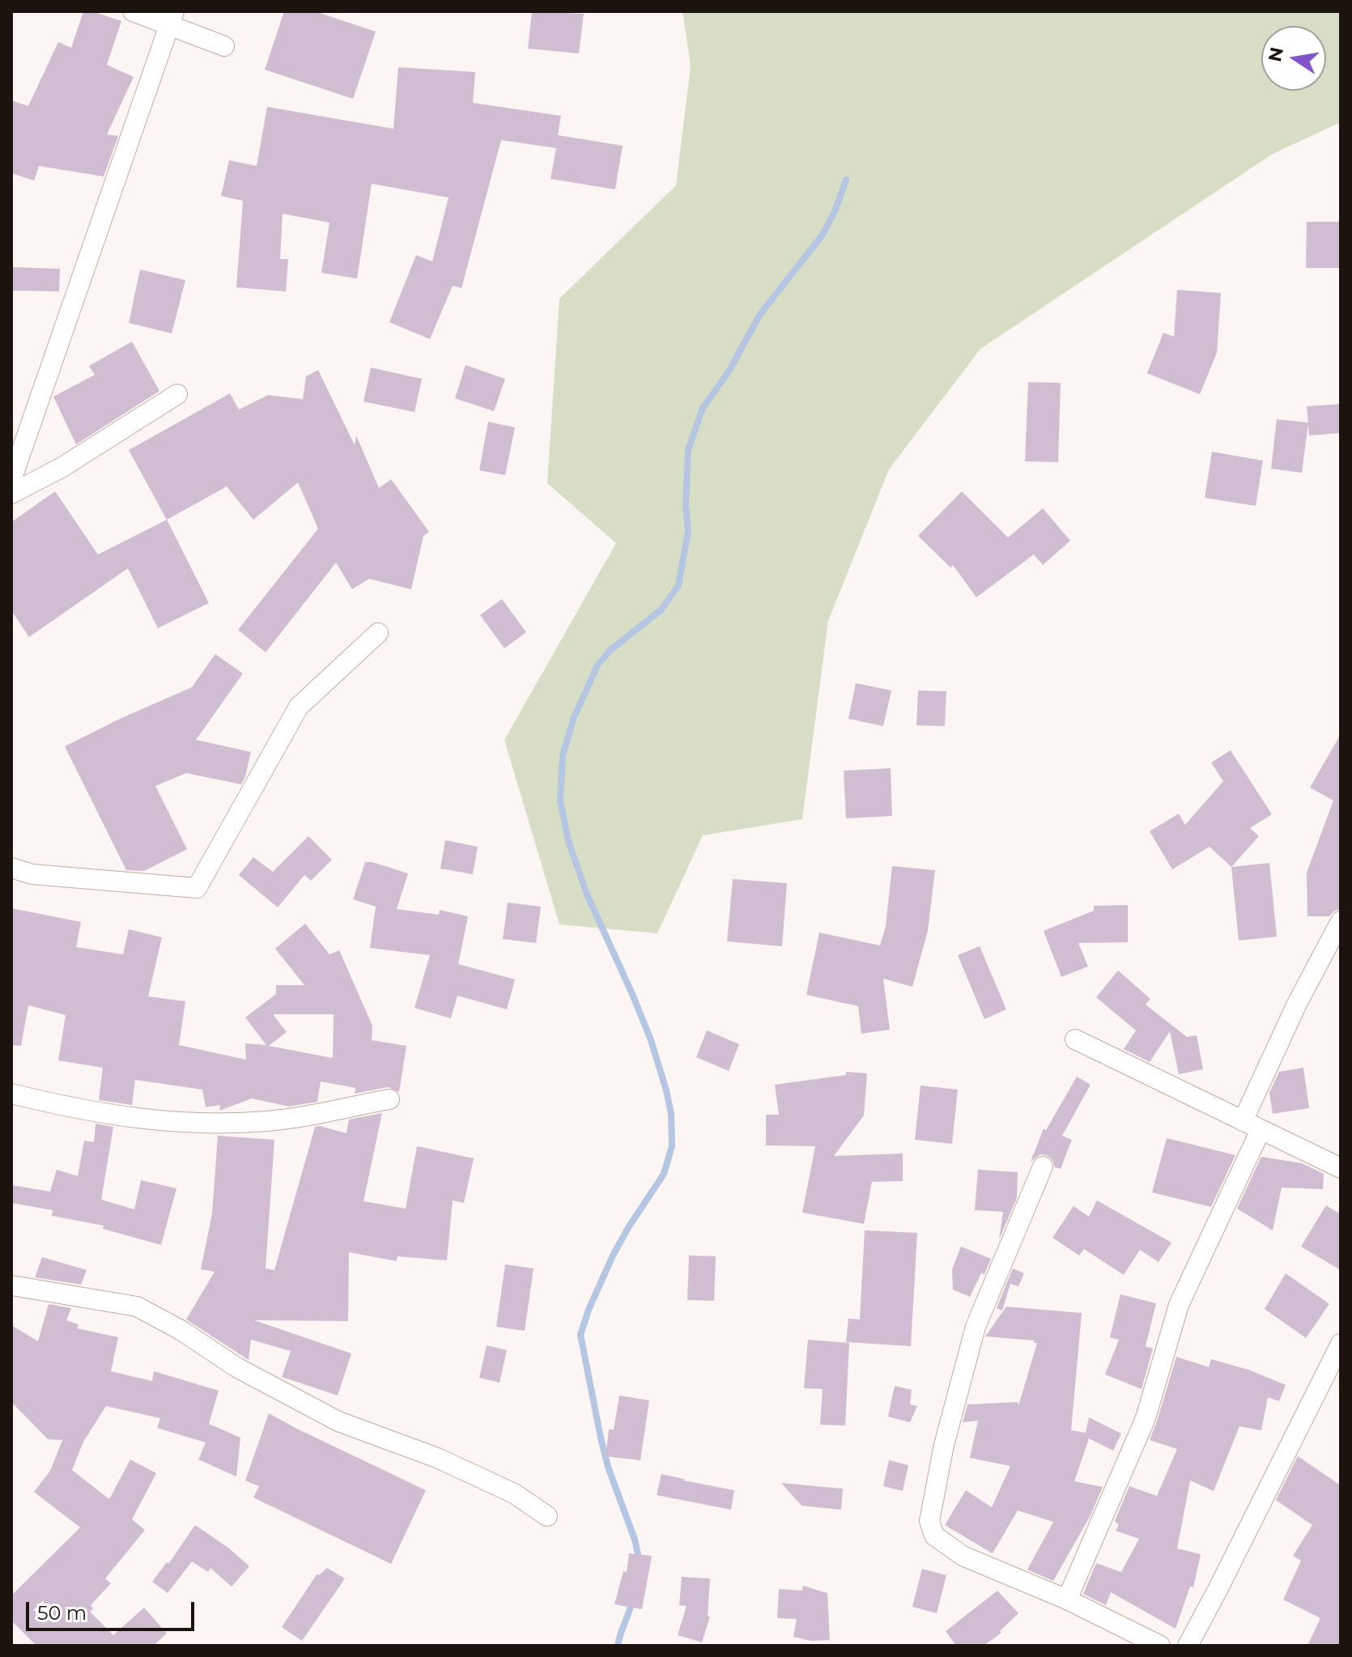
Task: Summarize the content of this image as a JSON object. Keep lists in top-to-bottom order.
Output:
{
  "scale_bar": "50 m",
  "north": "left"
}
